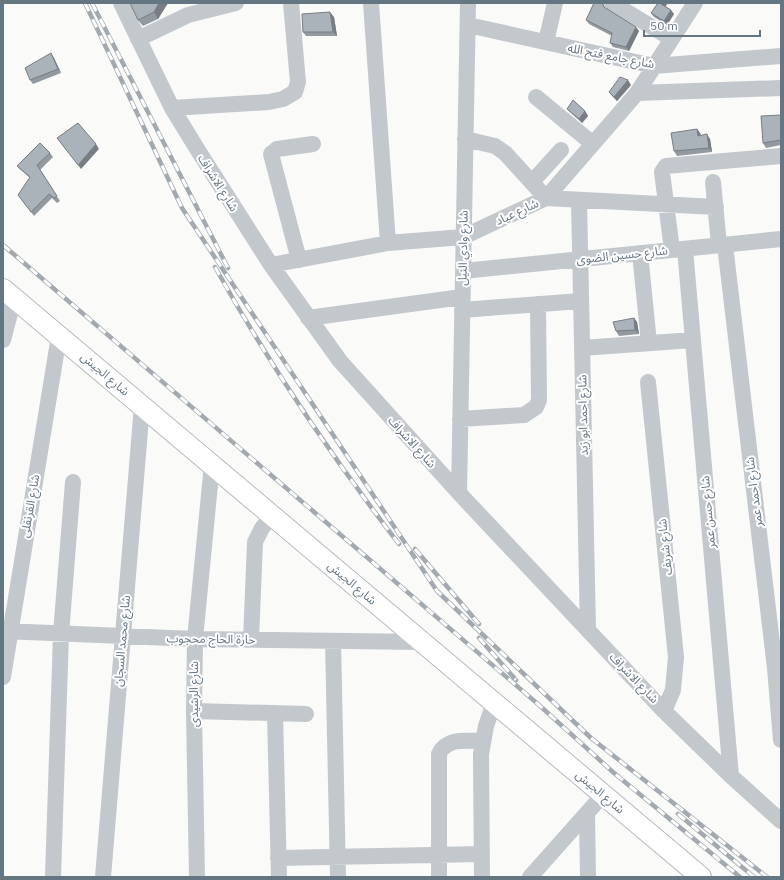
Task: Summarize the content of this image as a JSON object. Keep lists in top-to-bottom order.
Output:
{
  "streets": {
    "main road": ["شارع الجيش"],
    "street": [
      "شارع جامع فتح الله",
      "شارع الاشراف",
      "شارع عياد",
      "شارع وادي النيل",
      "شارع حسين الضوى",
      "شارع احمد ابو زيد",
      "شارع احمد عمر",
      "شارع القرنفلى",
      "شارع حسن عمر",
      "شارع شريف",
      "حارة الحاج محجوب",
      "شارع محمد السجان",
      "شارع الرشيدى"
    ]
  },
  "crossings": [
    ["شارع جامع فتح الله", "شارع عياد"],
    ["شارع جامع فتح الله", "شارع وادي النيل"],
    ["شارع الاشراف", "شارع عياد"],
    ["شارع الاشراف", "شارع وادي النيل"],
    ["شارع الاشراف", "شارع احمد ابو زيد"],
    ["شارع الاشراف", "شارع حسن عمر"],
    ["شارع الاشراف", "شارع شريف"],
    ["شارع عياد", "شارع وادي النيل"],
    ["شارع وادي النيل", "شارع حسين الضوى"],
    ["شارع حسين الضوى", "شارع احمد ابو زيد"],
    ["شارع حسين الضوى", "شارع احمد عمر"],
    ["شارع حسين الضوى", "شارع حسن عمر"],
    ["شارع الجيش", "شارع القرنفلى"],
    ["شارع الجيش", "حارة الحاج محجوب"],
    ["شارع الجيش", "شارع محمد السجان"],
    ["شارع الجيش", "شارع الرشيدى"],
    ["شارع القرنفلى", "حارة الحاج محجوب"],
    ["حارة الحاج محجوب", "شارع محمد السجان"],
    ["حارة الحاج محجوب", "شارع الرشيدى"]
  ],
  "scale_bar": "50 m"
}
